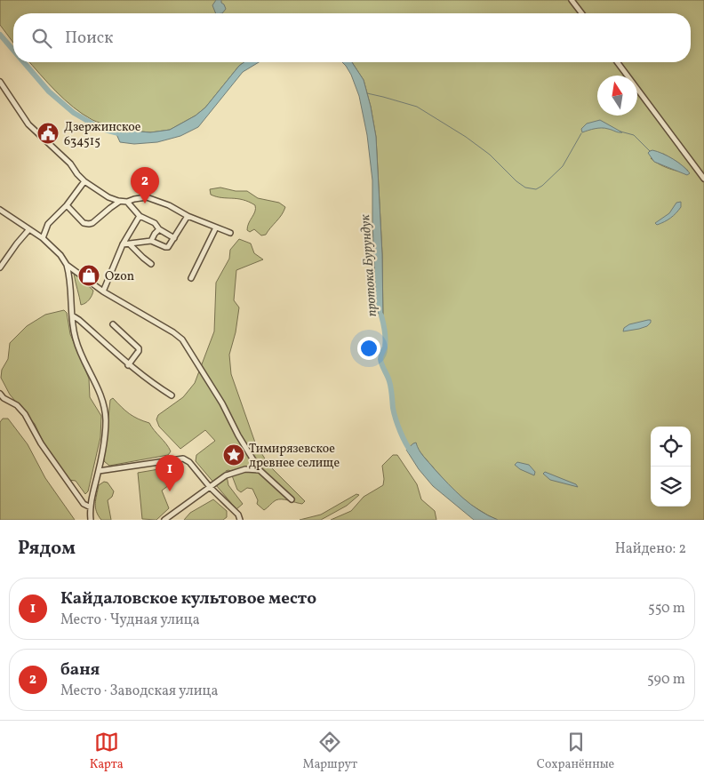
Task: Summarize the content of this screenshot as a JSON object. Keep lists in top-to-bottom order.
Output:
{
  "water": ["протока Бурундук"],
  "places": {
    "public building": ["Дзержинское 634515"],
    "shop": ["Ozon"],
    "place": ["Тимирязевское древнее селище"]
  },
  "north": "top",
  "page": {
    "search": "Поиск",
    "pins": ["2", "1"],
    "heading": ["Рядом", "Найдено: 2"],
    "list": [
      {
        "mark": "1",
        "name": "Кайдаловское культовое место",
        "note": "Место · Чудная улица",
        "value": "550 m"
      },
      {
        "mark": "2",
        "name": "баня",
        "note": "Место · Заводская улица",
        "value": "590 m"
      }
    ],
    "nav": ["Карта", "Маршрут", "Сохранённые"]
  }
}
